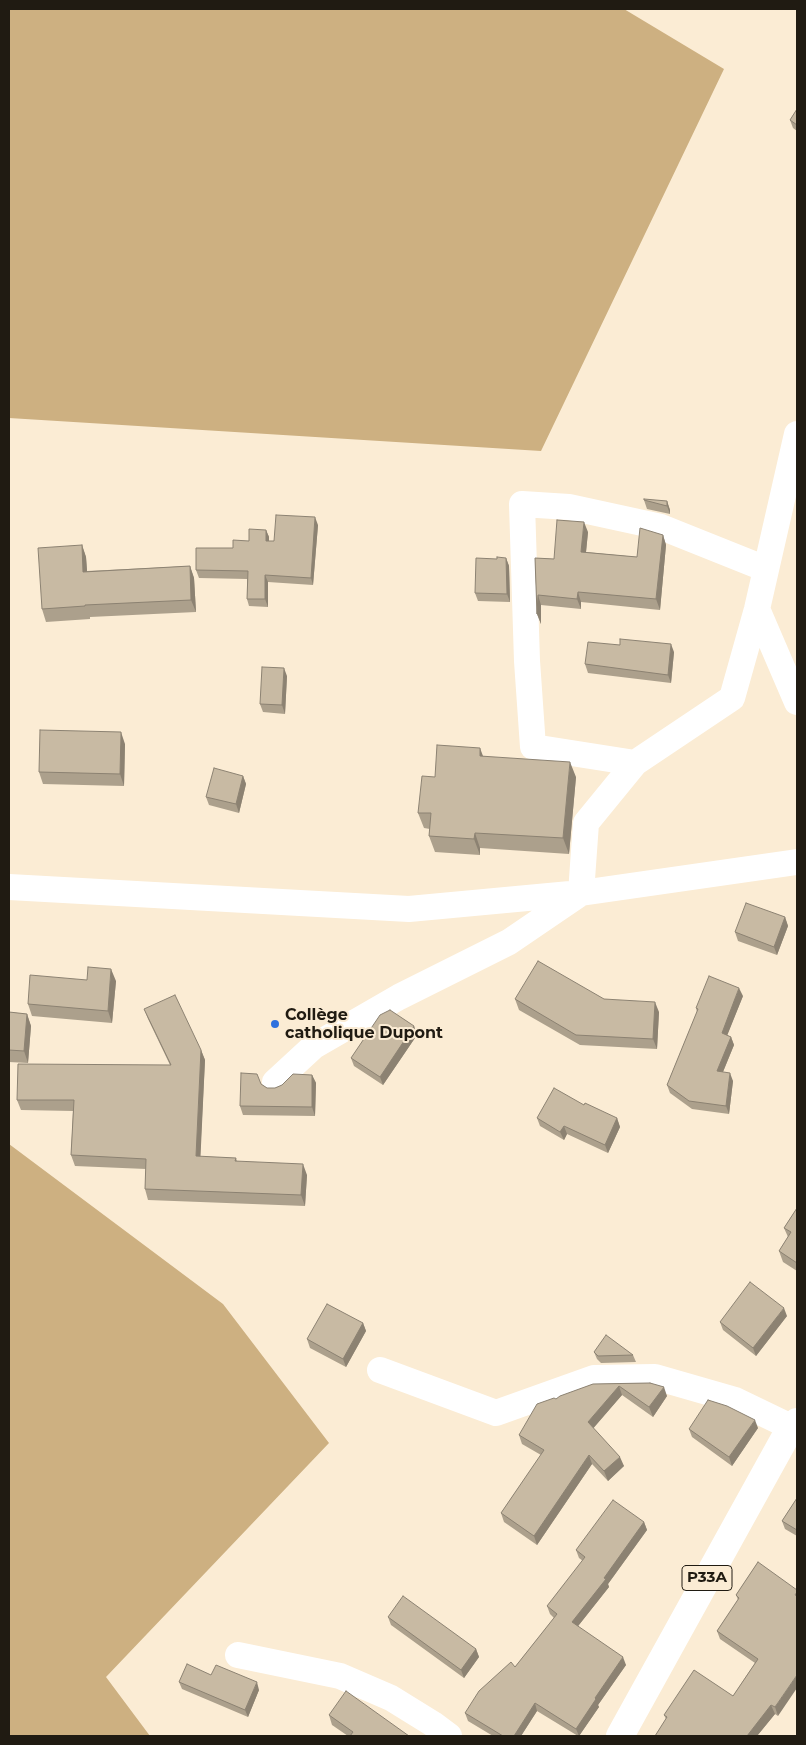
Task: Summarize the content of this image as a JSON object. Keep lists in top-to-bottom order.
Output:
{
  "streets": {
    "main road": ["P33A"]
  },
  "places": ["Collège catholique Dupont"]
}
